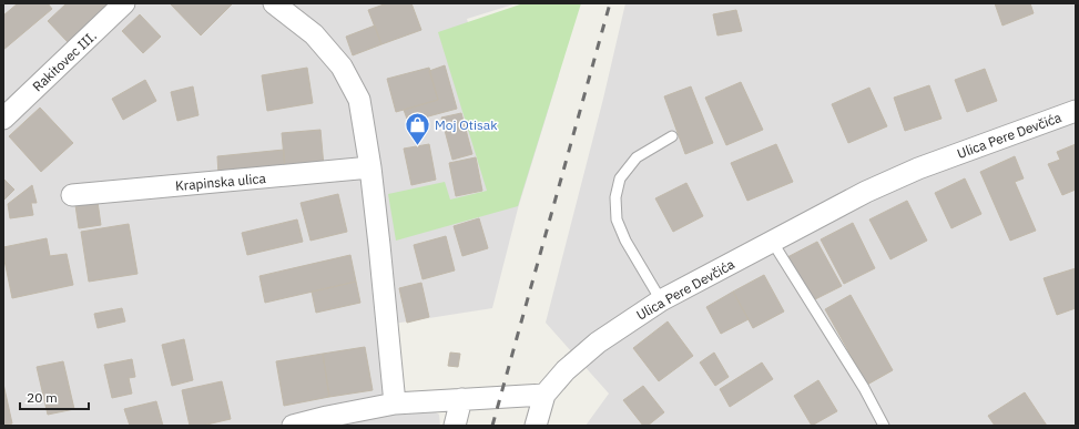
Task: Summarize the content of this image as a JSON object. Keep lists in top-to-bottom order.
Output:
{
  "streets": {
    "street": ["Rakitovec III.", "Ulica Pere Devčića", "Krapinska ulica"]
  },
  "places": {
    "shop": ["Moj Otisak"]
  },
  "scale_bar": "20 m"
}
